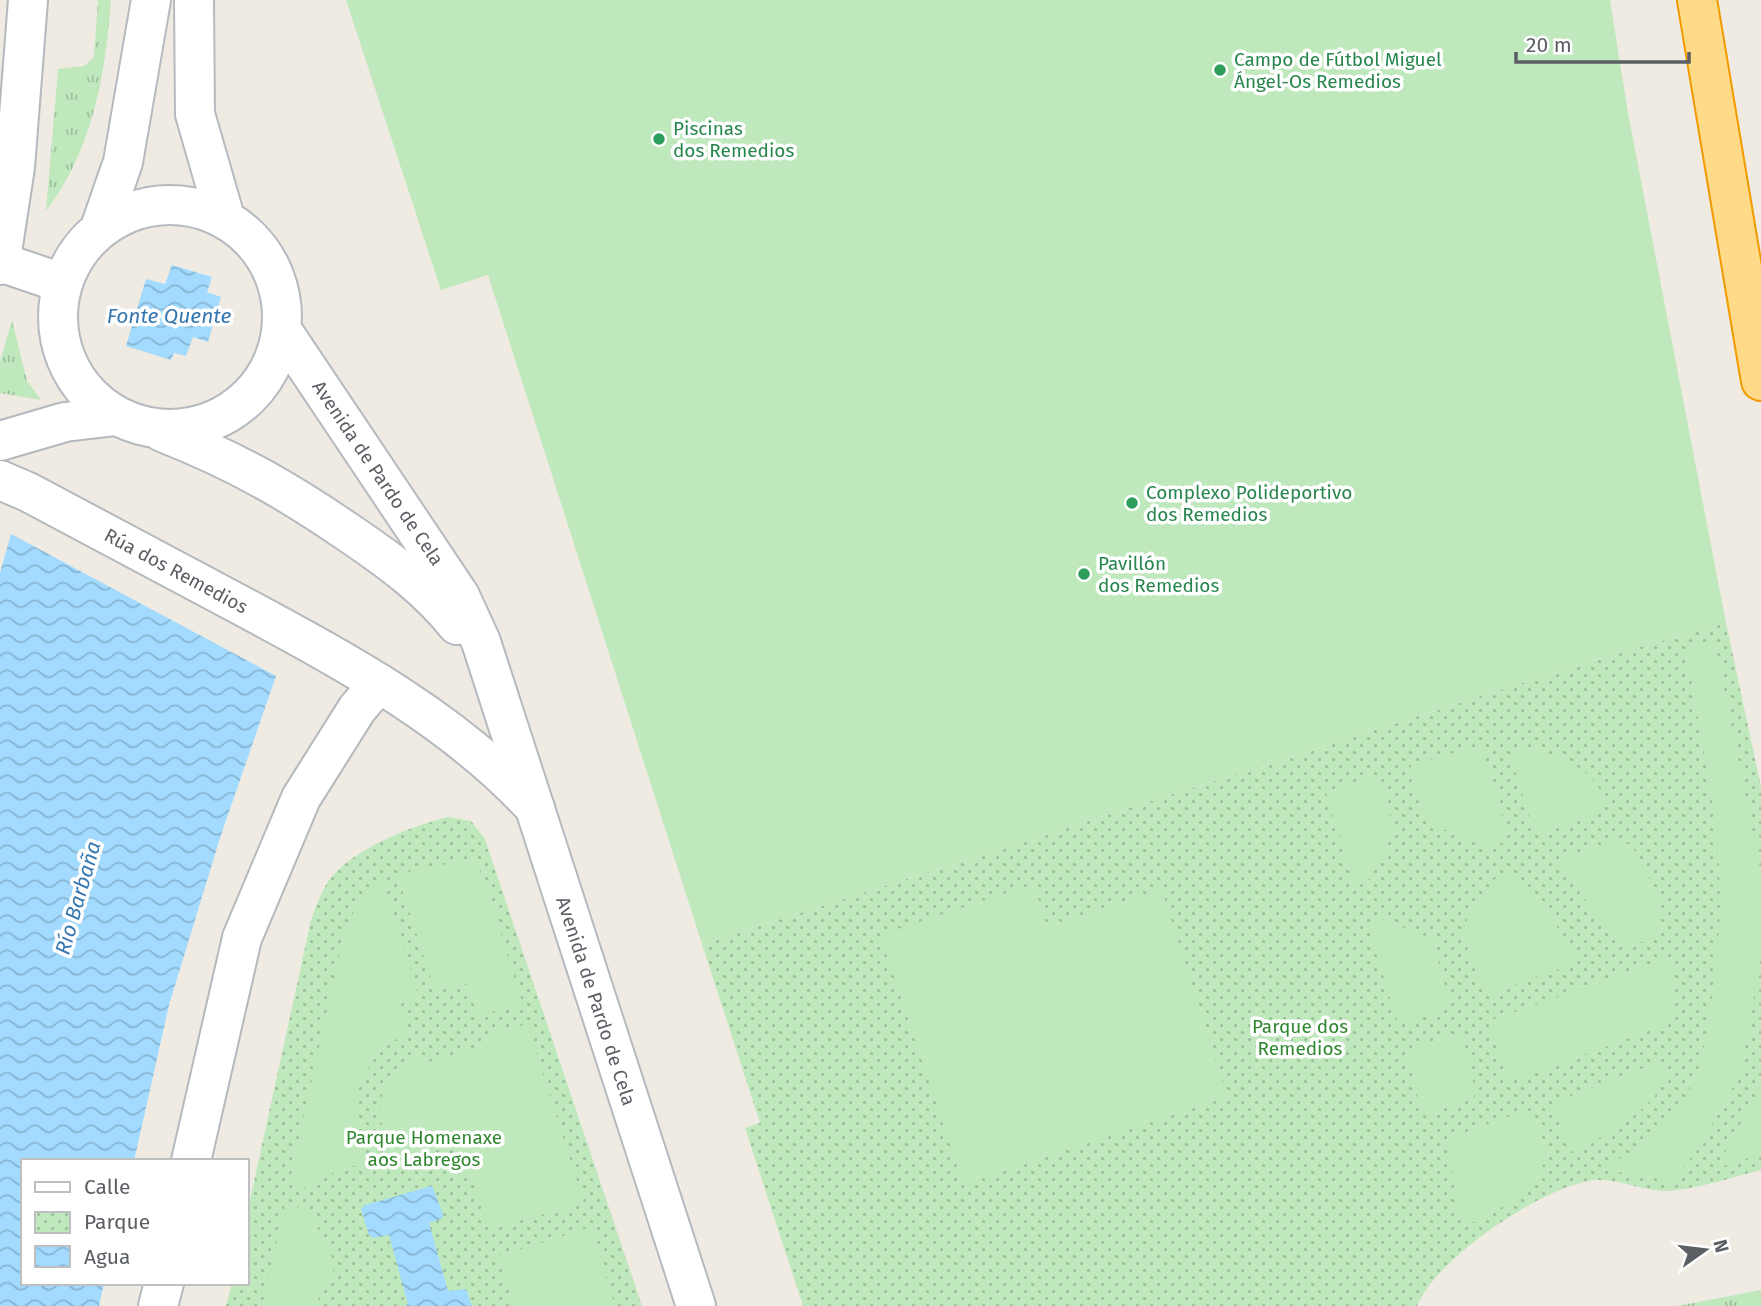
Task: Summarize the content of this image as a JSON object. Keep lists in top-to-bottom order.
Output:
{
  "streets": {
    "street": ["Avenida de Pardo de Cela", "Rúa dos Remedios"]
  },
  "crossings": [
    ["Avenida de Pardo de Cela", "Rúa dos Remedios"]
  ],
  "water": ["Fonte Quente", "Río Barbaña"],
  "parks": ["Parque dos Remedios", "Parque Homenaxe aos Labregos"],
  "places": [
    "Campo de Fútbol Miguel Ángel-Os Remedios",
    "Piscinas dos Remedios",
    "Complexo Polideportivo dos Remedios",
    "Pavillón dos Remedios"
  ],
  "legend": ["Calle", "Parque", "Agua"],
  "scale_bar": "20 m",
  "north": "right"
}
